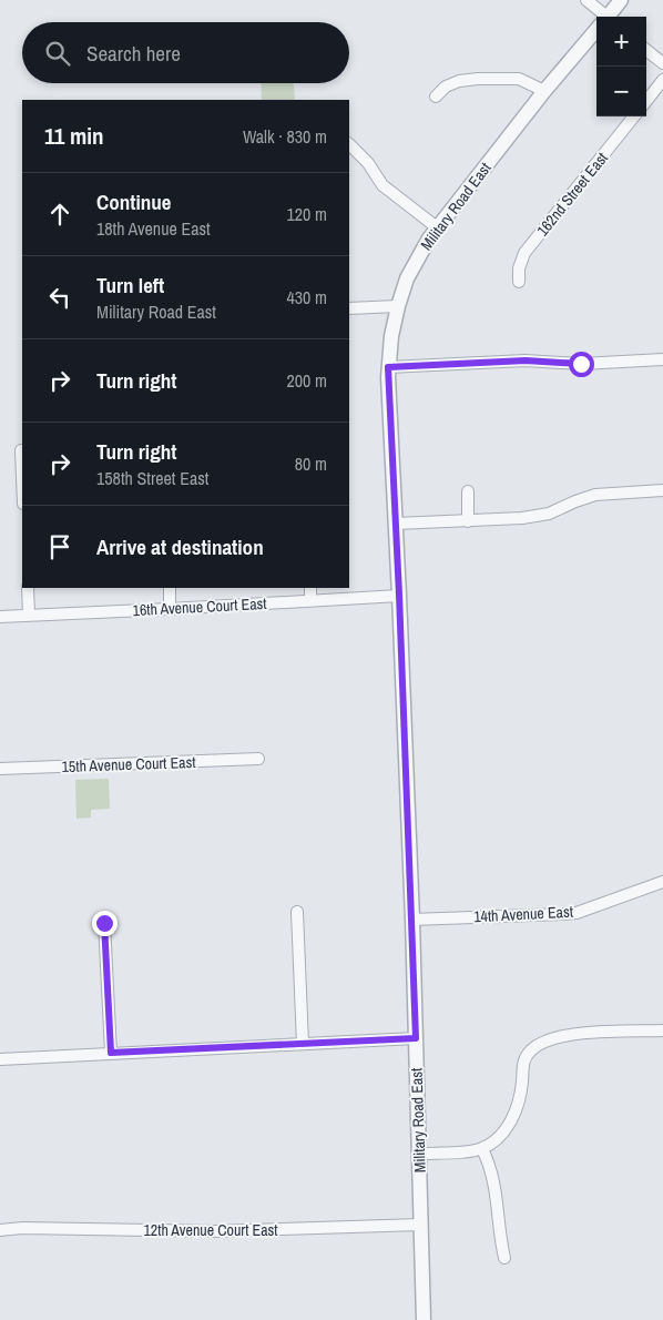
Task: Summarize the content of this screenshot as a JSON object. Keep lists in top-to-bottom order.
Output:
{
  "streets": {
    "street": [
      "162nd Street East",
      "Military Road East",
      "16th Avenue Court East",
      "15th Avenue Court East",
      "14th Avenue East",
      "12th Avenue Court East"
    ]
  },
  "crossings": [
    ["Military Road East", "16th Avenue Court East"],
    ["Military Road East", "14th Avenue East"],
    ["Military Road East", "12th Avenue Court East"]
  ],
  "page": {
    "map_buttons": ["+", "−"],
    "search": "Search here",
    "heading": ["11 min", "Walk · 830 m"],
    "list": [
      ["Continue", "18th Avenue East", "120 m"],
      ["Turn left", "Military Road East", "430 m"],
      ["Turn right", "200 m"],
      ["Turn right", "158th Street East", "80 m"],
      "Arrive at destination"
    ]
  }
}
